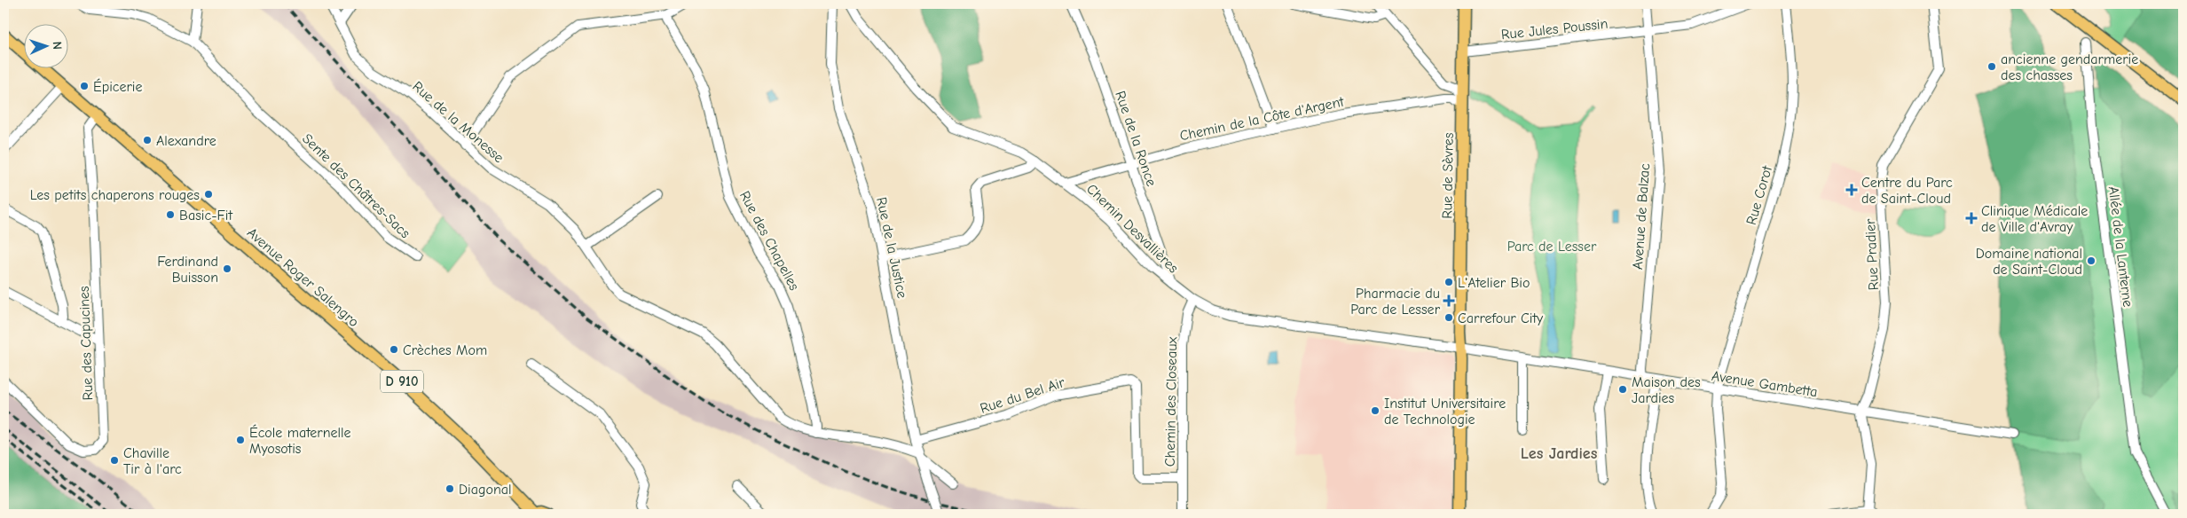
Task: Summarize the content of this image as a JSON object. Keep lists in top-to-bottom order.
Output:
{
  "streets": {
    "main road": ["Rue de Sèvres", "Avenue Roger Salengro", "D 910"],
    "street": [
      "Rue Jules Poussin",
      "Chemin de la Côte d'Argent",
      "Rue de la Monesse",
      "Rue de la Ronce",
      "Sente des Châtres-Sacs",
      "Rue Corot",
      "Avenue de Balzac",
      "Chemin Desvallières",
      "Rue des Chapelles",
      "Allée de la Lanterne",
      "Rue de la Justice",
      "Rue Pradier",
      "Rue des Capucines",
      "Avenue Gambetta",
      "Rue du Bel Air",
      "Chemin des Closeaux"
    ]
  },
  "crossings": [
    ["Rue Jules Poussin", "Rue de Sèvres"],
    ["Rue Jules Poussin", "Avenue de Balzac"],
    ["Chemin de la Côte d'Argent", "Rue de la Ronce"],
    ["Chemin de la Côte d'Argent", "Rue de Sèvres"],
    ["Chemin de la Côte d'Argent", "Chemin Desvallières"],
    ["Rue de la Monesse", "Rue des Chapelles"],
    ["Rue de la Monesse", "Rue de la Justice"],
    ["Rue de la Ronce", "Chemin Desvallières"],
    ["Rue de Sèvres", "Chemin Desvallières"],
    ["Rue de Sèvres", "Avenue Gambetta"],
    ["Rue Corot", "Avenue Gambetta"],
    ["Avenue de Balzac", "Avenue Gambetta"],
    ["Chemin Desvallières", "Avenue Gambetta"],
    ["Chemin Desvallières", "Chemin des Closeaux"],
    ["Rue de la Justice", "Rue du Bel Air"],
    ["Rue Pradier", "Avenue Gambetta"],
    ["Avenue Roger Salengro", "Rue des Capucines"],
    ["Rue du Bel Air", "Chemin des Closeaux"]
  ],
  "districts": ["Les Jardies"],
  "parks": ["Parc de Lesser"],
  "places": {
    "other": [
      "ancienne gendarmerie des chasses",
      "Épicerie",
      "Alexandre",
      "Les petits chaperons rouges",
      "Basic-Fit",
      "Domaine national de Saint-Cloud",
      "Ferdinand Buisson",
      "L'Atelier Bio",
      "Carrefour City",
      "Crèches Mom",
      "Maison des Jardies",
      "Institut Universitaire de Technologie",
      "École maternelle Myosotis",
      "Chaville Tir à l'arc",
      "Diagonal"
    ],
    "health": ["Centre du Parc de Saint-Cloud", "Clinique Médicale de Ville d'Avray", "Pharmacie du Parc de Lesser"]
  },
  "north": "right"
}
